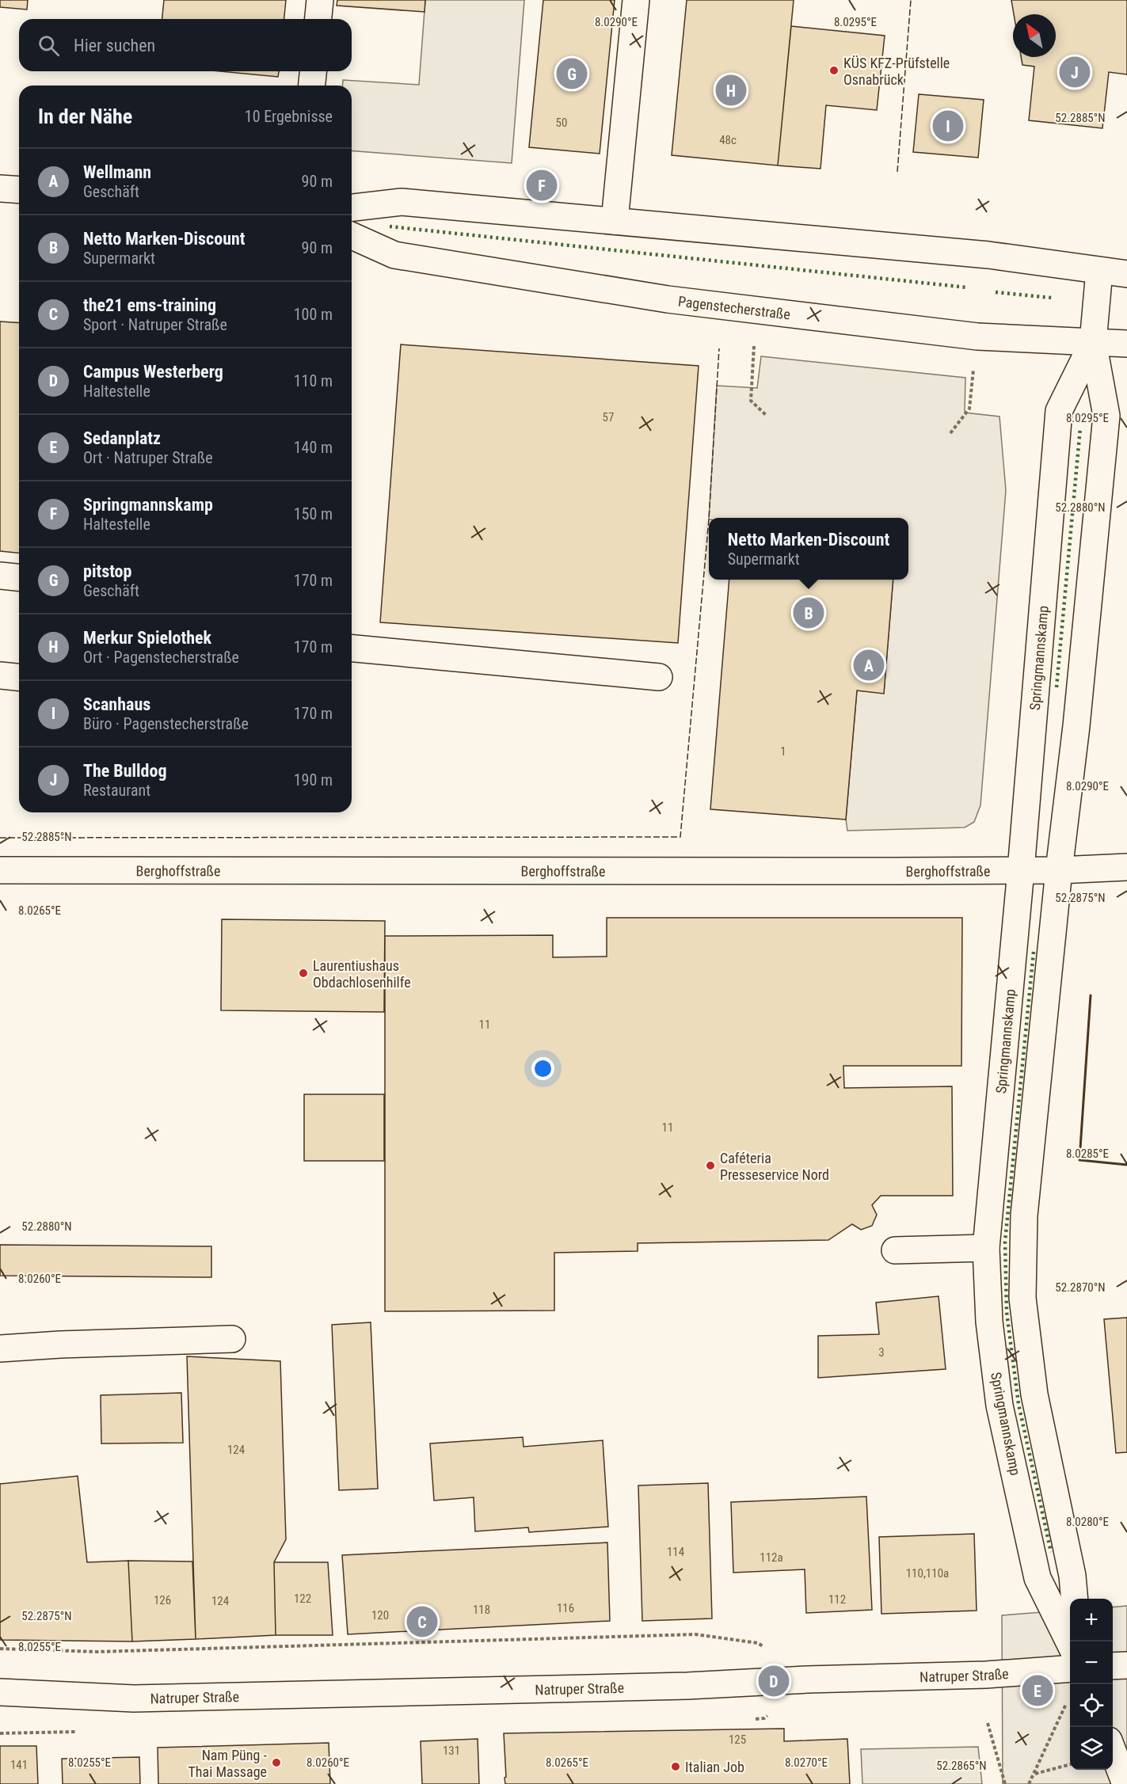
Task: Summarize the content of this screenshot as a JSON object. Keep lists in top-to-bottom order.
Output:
{
  "streets": {
    "street": [
      "Pagenstecherstraße",
      "Springmannskamp",
      "Berghoffstraße",
      "Natruper Straße"
    ]
  },
  "crossings": [
    ["Pagenstecherstraße", "Springmannskamp"],
    ["Springmannskamp", "Berghoffstraße"]
  ],
  "places": [
    "KÜS KFZ-Prüfstelle Osnabrück",
    "Laurentiushaus Obdachlosenhilfe",
    "Caféteria Presseservice Nord",
    "Nam Püng - Thai Massage",
    "Italian Job"
  ],
  "house_numbers": [
    "50",
    "48c",
    "57",
    "1",
    "11",
    "11",
    "3",
    "124",
    "114",
    "112a",
    "110,110a",
    "122",
    "112",
    "126",
    "124",
    "116",
    "118",
    "120",
    "125",
    "131",
    "141"
  ],
  "north": "top left",
  "page": {
    "search": "Hier suchen",
    "pins": [
      "J",
      "G",
      "H",
      "I",
      "F",
      "B",
      "A",
      "C",
      "D",
      "E"
    ],
    "heading": ["In der Nähe", "10 Ergebnisse"],
    "list": [
      {
        "mark": "A",
        "name": "Wellmann",
        "note": "Geschäft",
        "value": "90 m"
      },
      {
        "mark": "B",
        "name": "Netto Marken-Discount",
        "note": "Supermarkt",
        "value": "90 m"
      },
      {
        "mark": "C",
        "name": "the21 ems-training",
        "note": "Sport · Natruper Straße",
        "value": "100 m"
      },
      {
        "mark": "D",
        "name": "Campus Westerberg",
        "note": "Haltestelle",
        "value": "110 m"
      },
      {
        "mark": "E",
        "name": "Sedanplatz",
        "note": "Ort · Natruper Straße",
        "value": "140 m"
      },
      {
        "mark": "F",
        "name": "Springmannskamp",
        "note": "Haltestelle",
        "value": "150 m"
      },
      {
        "mark": "G",
        "name": "pitstop",
        "note": "Geschäft",
        "value": "170 m"
      },
      {
        "mark": "H",
        "name": "Merkur Spielothek",
        "note": "Ort · Pagenstecherstraße",
        "value": "170 m"
      },
      {
        "mark": "I",
        "name": "Scanhaus",
        "note": "Büro · Pagenstecherstraße",
        "value": "170 m"
      },
      {
        "mark": "J",
        "name": "The Bulldog",
        "note": "Restaurant",
        "value": "190 m"
      }
    ],
    "popup": ["Netto Marken-Discount", "Supermarkt"],
    "map_buttons": ["+", "−"]
  },
  "coordinates": [
    "8.0290°E",
    "8.0295°E",
    "52.2885°N",
    "52.2880°N",
    "52.2875°N",
    "8.0265°E",
    "8.0285°E",
    "8.0260°E",
    "52.2870°N",
    "8.0280°E",
    "8.0255°E",
    "8.0270°E",
    "52.2865°N"
  ]
}
